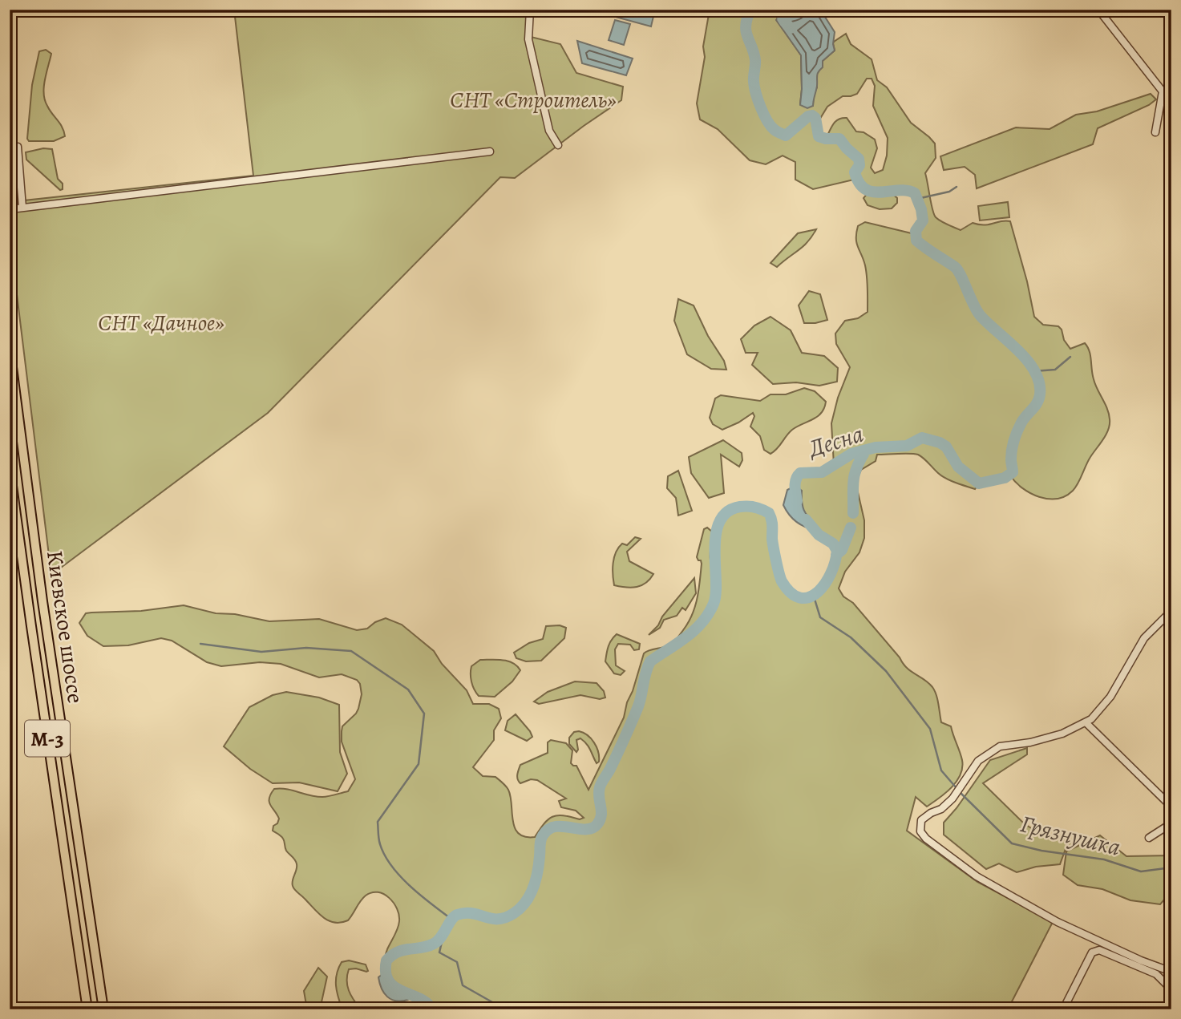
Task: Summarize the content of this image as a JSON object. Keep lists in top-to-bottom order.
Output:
{
  "streets": {
    "highway": ["Киевское шоссе", "М-3"]
  },
  "water": ["Десна", "Грязнушка"],
  "parks": ["СНТ «Строитель»", "СНТ «Дачное»"]
}
